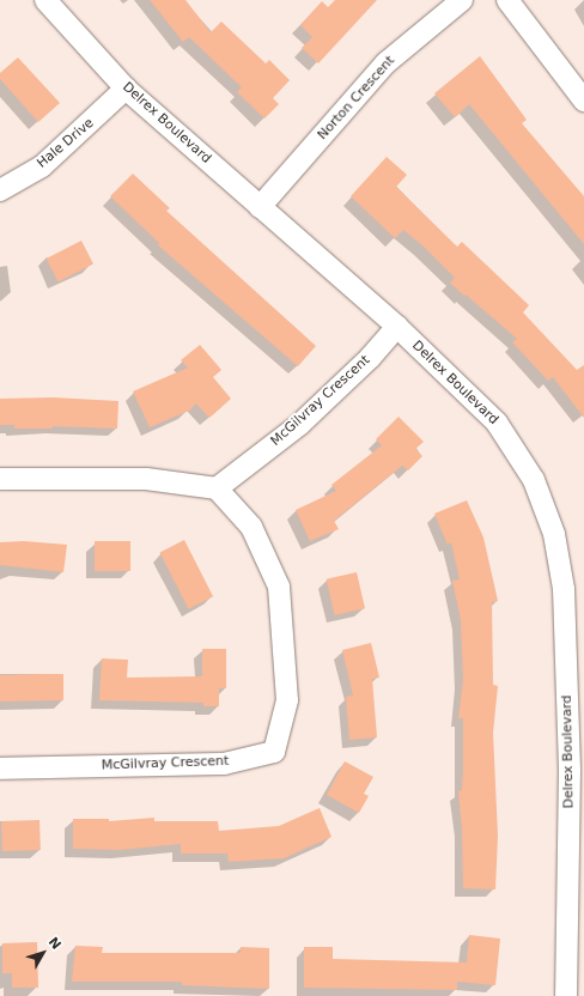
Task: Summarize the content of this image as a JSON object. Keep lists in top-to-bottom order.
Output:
{
  "streets": {
    "street": [
      "Norton Crescent",
      "Delrex Boulevard",
      "Hale Drive",
      "McGilvray Crescent"
    ]
  },
  "crossings": [
    ["Norton Crescent", "Delrex Boulevard"],
    ["Delrex Boulevard", "Hale Drive"],
    ["Delrex Boulevard", "McGilvray Crescent"]
  ],
  "north": "top right"
}
